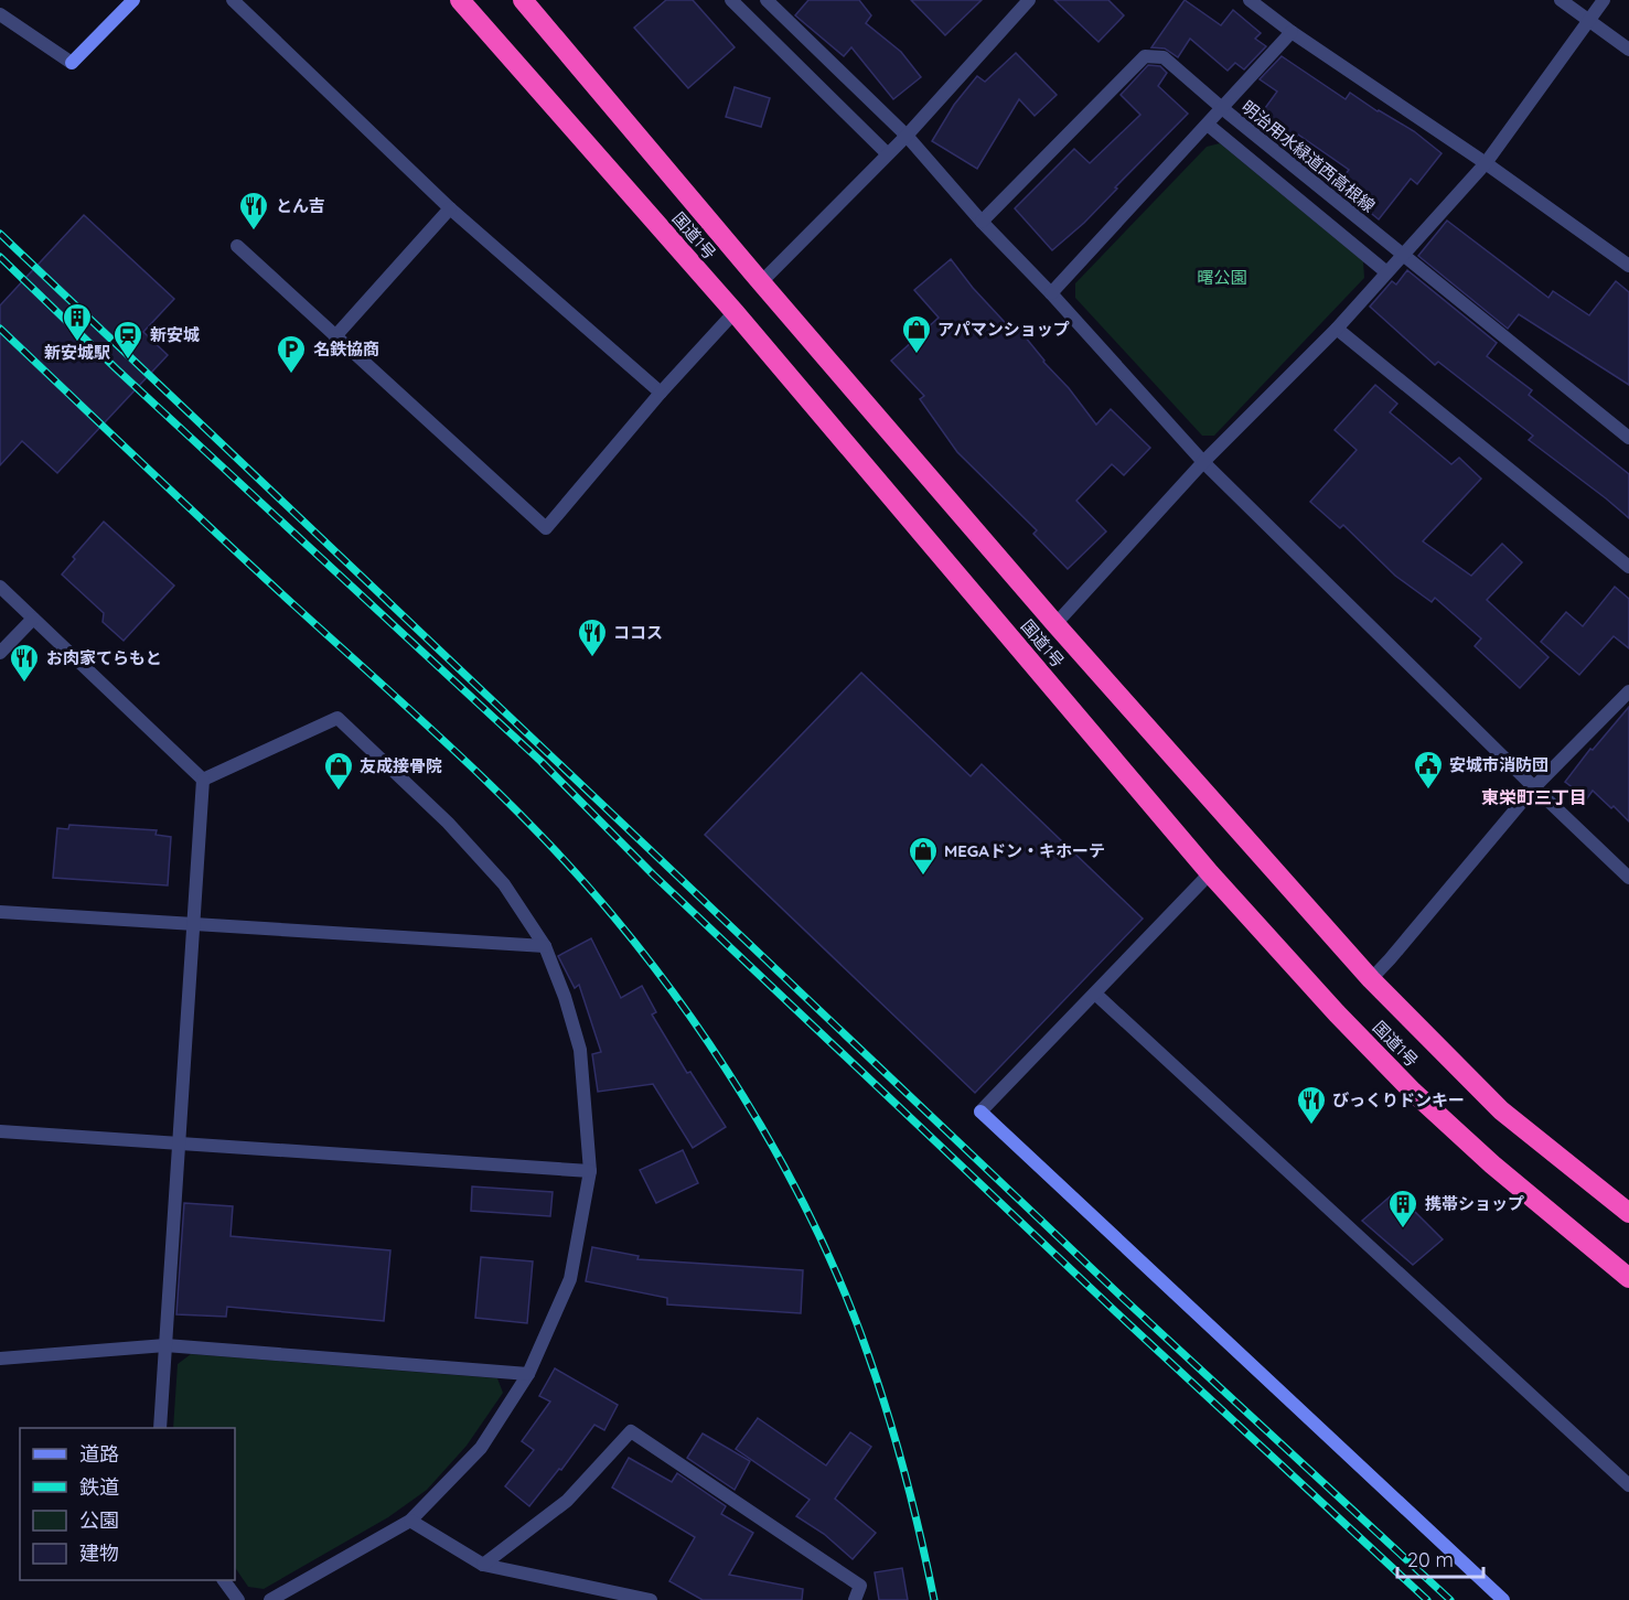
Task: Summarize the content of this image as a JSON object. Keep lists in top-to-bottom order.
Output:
{
  "streets": {
    "highway": ["国道1号"],
    "street": ["明治用水緑道西高根線"]
  },
  "districts": ["東栄町三丁目"],
  "parks": ["曙公園"],
  "places": {
    "restaurant": [
      "とん吉",
      "ココス",
      "お肉家てらもと",
      "びっくりドンキー"
    ],
    "building": ["新安城駅", "携帯ショップ"],
    "shop": ["アパマンショップ", "友成接骨院", "MEGAドン・キホーテ"],
    "station": ["新安城"],
    "parking": ["名鉄協商"],
    "public building": ["安城市消防団"]
  },
  "legend": [
    "道路",
    "鉄道",
    "公園",
    "建物"
  ],
  "scale_bar": "20 m"
}
